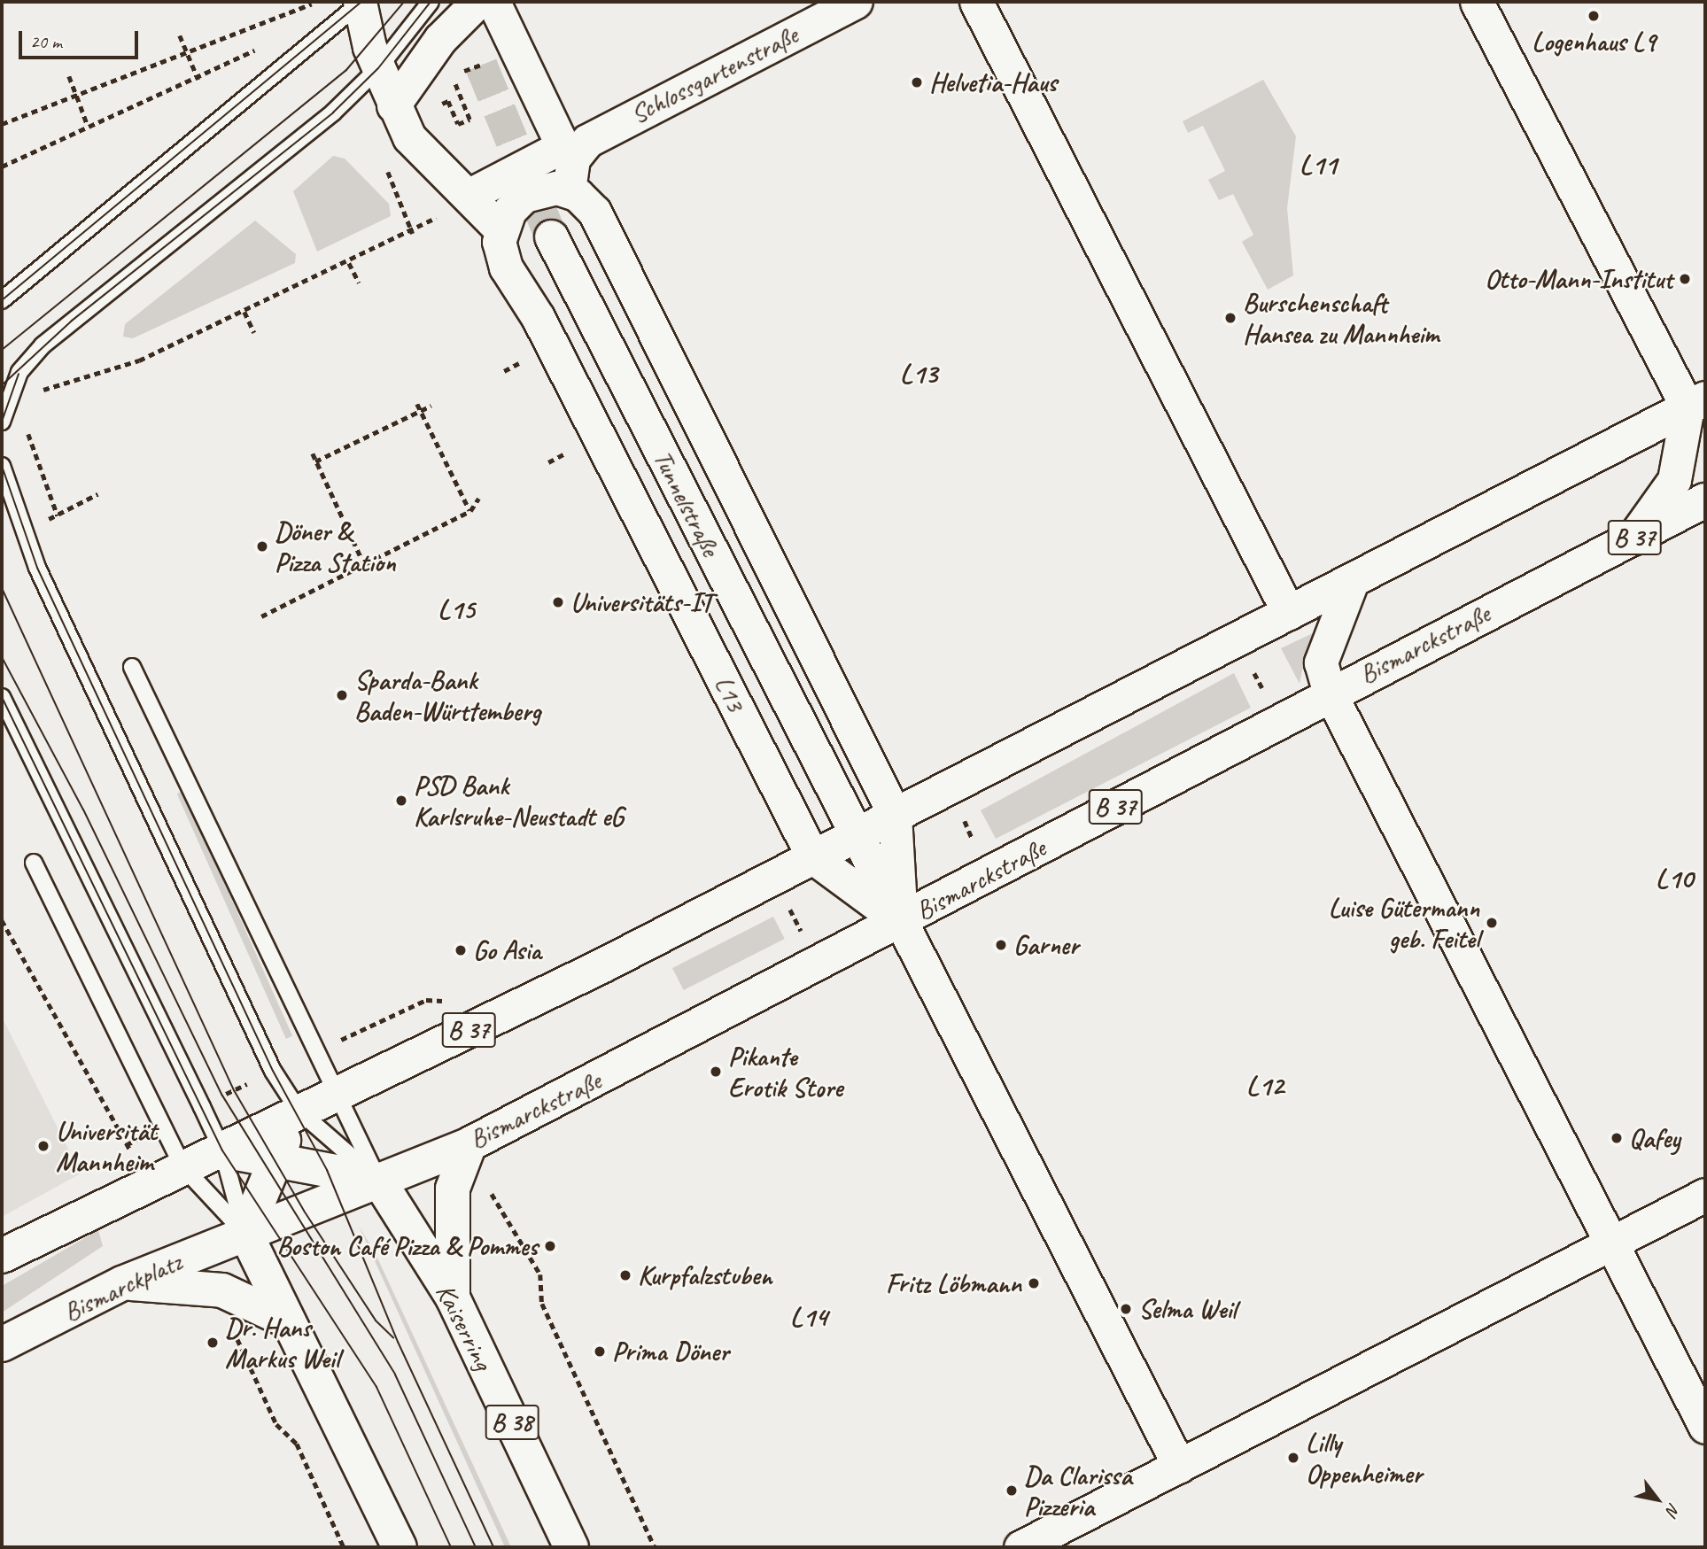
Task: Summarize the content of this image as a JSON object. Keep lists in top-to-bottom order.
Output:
{
  "streets": {
    "main road": [
      "B 37",
      "Bismarckstraße",
      "Bismarckplatz",
      "Kaiserring",
      "B 38"
    ],
    "street": ["Schlossgartenstraße", "Tunnelstraße", "L13"]
  },
  "crossings": [
    ["Tunnelstraße", "B 37"],
    ["Tunnelstraße", "Bismarckstraße"],
    ["B 37", "L13"],
    ["Bismarckstraße", "Bismarckplatz"],
    ["Bismarckstraße", "Kaiserring"],
    ["Bismarckstraße", "B 38"],
    ["Kaiserring", "B 38"]
  ],
  "districts": [
    "L11",
    "L13",
    "L15",
    "L10",
    "L12",
    "L14"
  ],
  "places": [
    "Logenhaus L9",
    "Helvetia-Haus",
    "Otto-Mann-Institut",
    "Burschenschaft Hansea zu Mannheim",
    "Döner & Pizza Station",
    "Universitäts-IT",
    "Sparda-Bank Baden-Württemberg",
    "PSD Bank Karlsruhe-Neustadt eG",
    "Luise Gütermann geb. Feitel",
    "Garner",
    "Go Asia",
    "Pikante Erotik Store",
    "Qafey",
    "Universität Mannheim",
    "Boston Café Pizza & Pommes",
    "Kurpfalzstuben",
    "Fritz Löbmann",
    "Selma Weil",
    "Dr. Hans Markus Weil",
    "Prima Döner",
    "Lilly Oppenheimer",
    "Da Clarissa Pizzeria"
  ],
  "scale_bar": "20 m",
  "north": "bottom right"
}
